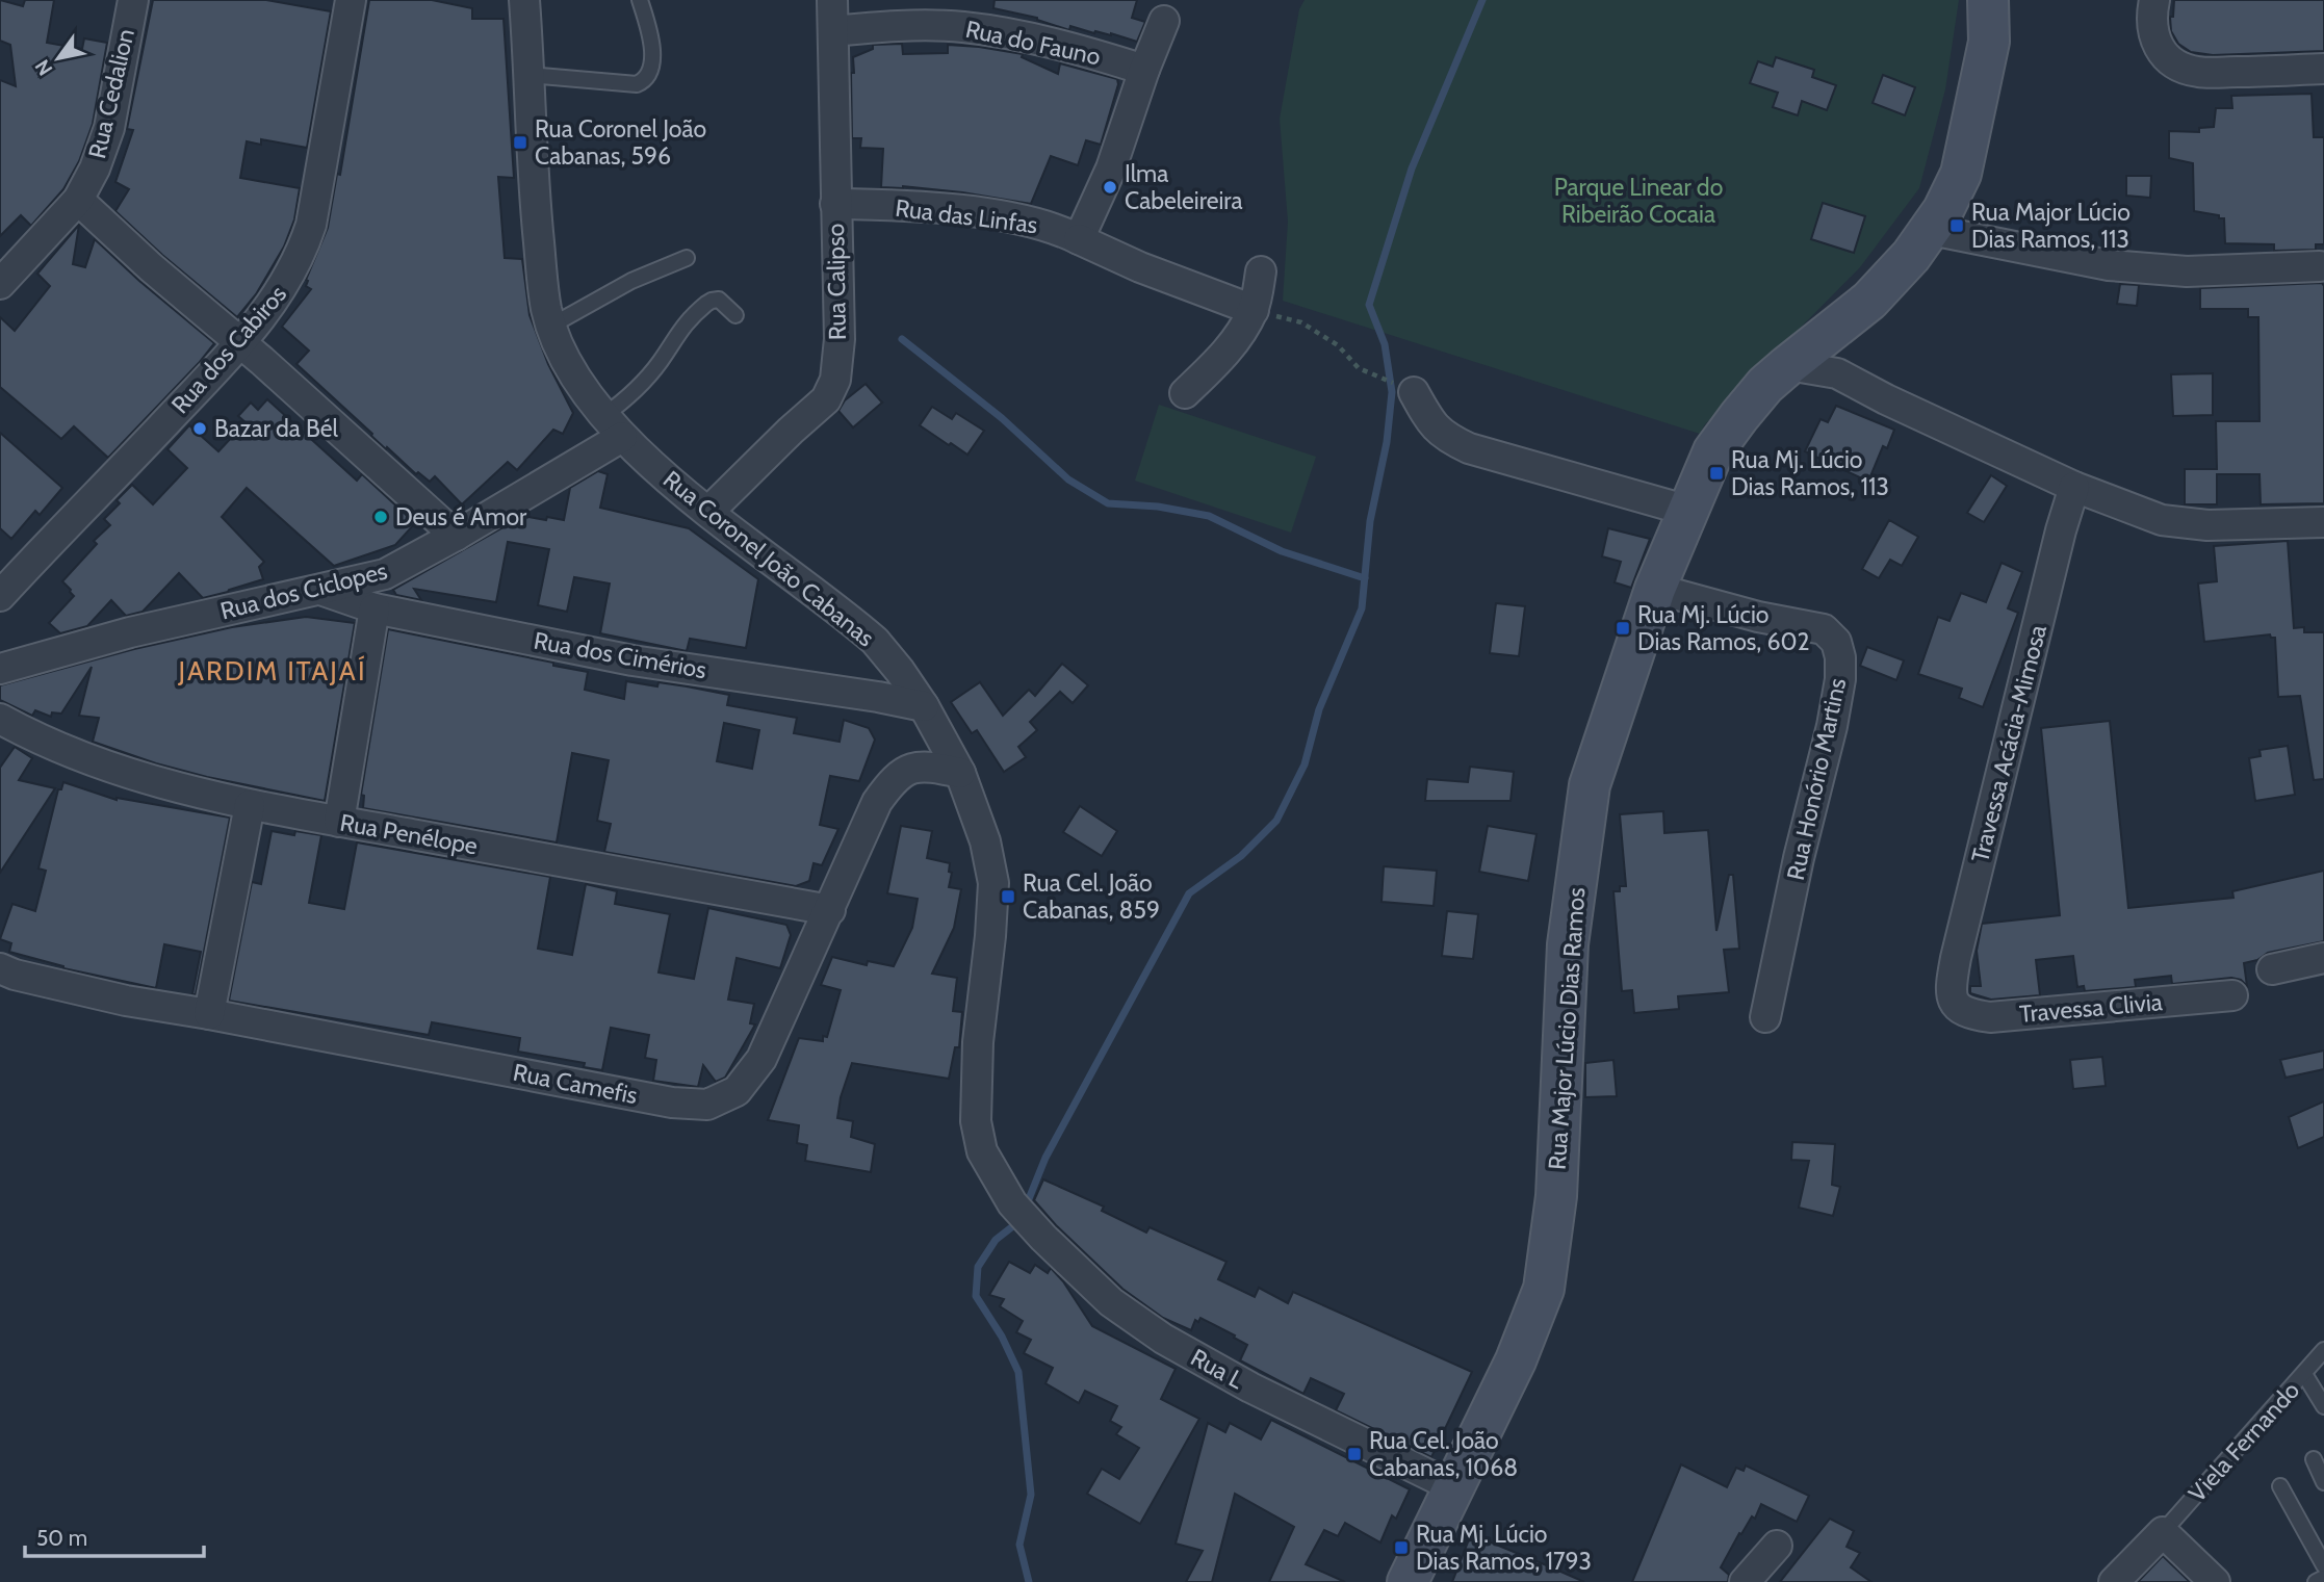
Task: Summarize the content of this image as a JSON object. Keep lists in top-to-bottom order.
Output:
{
  "streets": {
    "main road": ["Rua Major Lúcio Dias Ramos"],
    "street": [
      "Rua do Fauno",
      "Rua Cedalion",
      "Rua das Linfas",
      "Rua Calipso",
      "Rua dos Cabiros",
      "Rua Coronel João Cabanas",
      "Rua dos Ciclopes",
      "Rua dos Cimérios",
      "Travessa Acácia-Mimosa",
      "Rua Honório Martins",
      "Rua Penélope",
      "Travessa Clivia",
      "Rua Camefis",
      "Rua L"
    ],
    "lane": ["Viela Fernando"]
  },
  "crossings": [
    ["Rua do Fauno", "Rua Calipso"],
    ["Rua das Linfas", "Rua Calipso"],
    ["Rua Calipso", "Rua Coronel João Cabanas"],
    ["Rua Coronel João Cabanas", "Rua dos Ciclopes"],
    ["Rua Coronel João Cabanas", "Rua dos Cimérios"],
    ["Rua Coronel João Cabanas", "Rua Camefis"],
    ["Rua Coronel João Cabanas", "Rua L"],
    ["Rua dos Ciclopes", "Rua dos Cimérios"],
    ["Travessa Acácia-Mimosa", "Travessa Clivia"],
    ["Rua Honório Martins", "Rua Major Lúcio Dias Ramos"],
    ["Rua Penélope", "Rua Camefis"],
    ["Rua Major Lúcio Dias Ramos", "Rua L"]
  ],
  "districts": ["JARDIM ITAJAÍ"],
  "parks": ["Parque Linear do Ribeirão Cocaia"],
  "places": {
    "transit": [
      "Rua Coronel João Cabanas, 596",
      "Rua Major Lúcio Dias Ramos, 113",
      "Rua Mj. Lúcio Dias Ramos, 113",
      "Rua Mj. Lúcio Dias Ramos, 602",
      "Rua Cel. João Cabanas, 859",
      "Rua Cel. João Cabanas, 1068",
      "Rua Mj. Lúcio Dias Ramos, 1793"
    ],
    "other": ["Ilma Cabeleireira", "Bazar da Bél", "Deus é Amor"]
  },
  "scale_bar": "50 m",
  "north": "bottom left"
}
